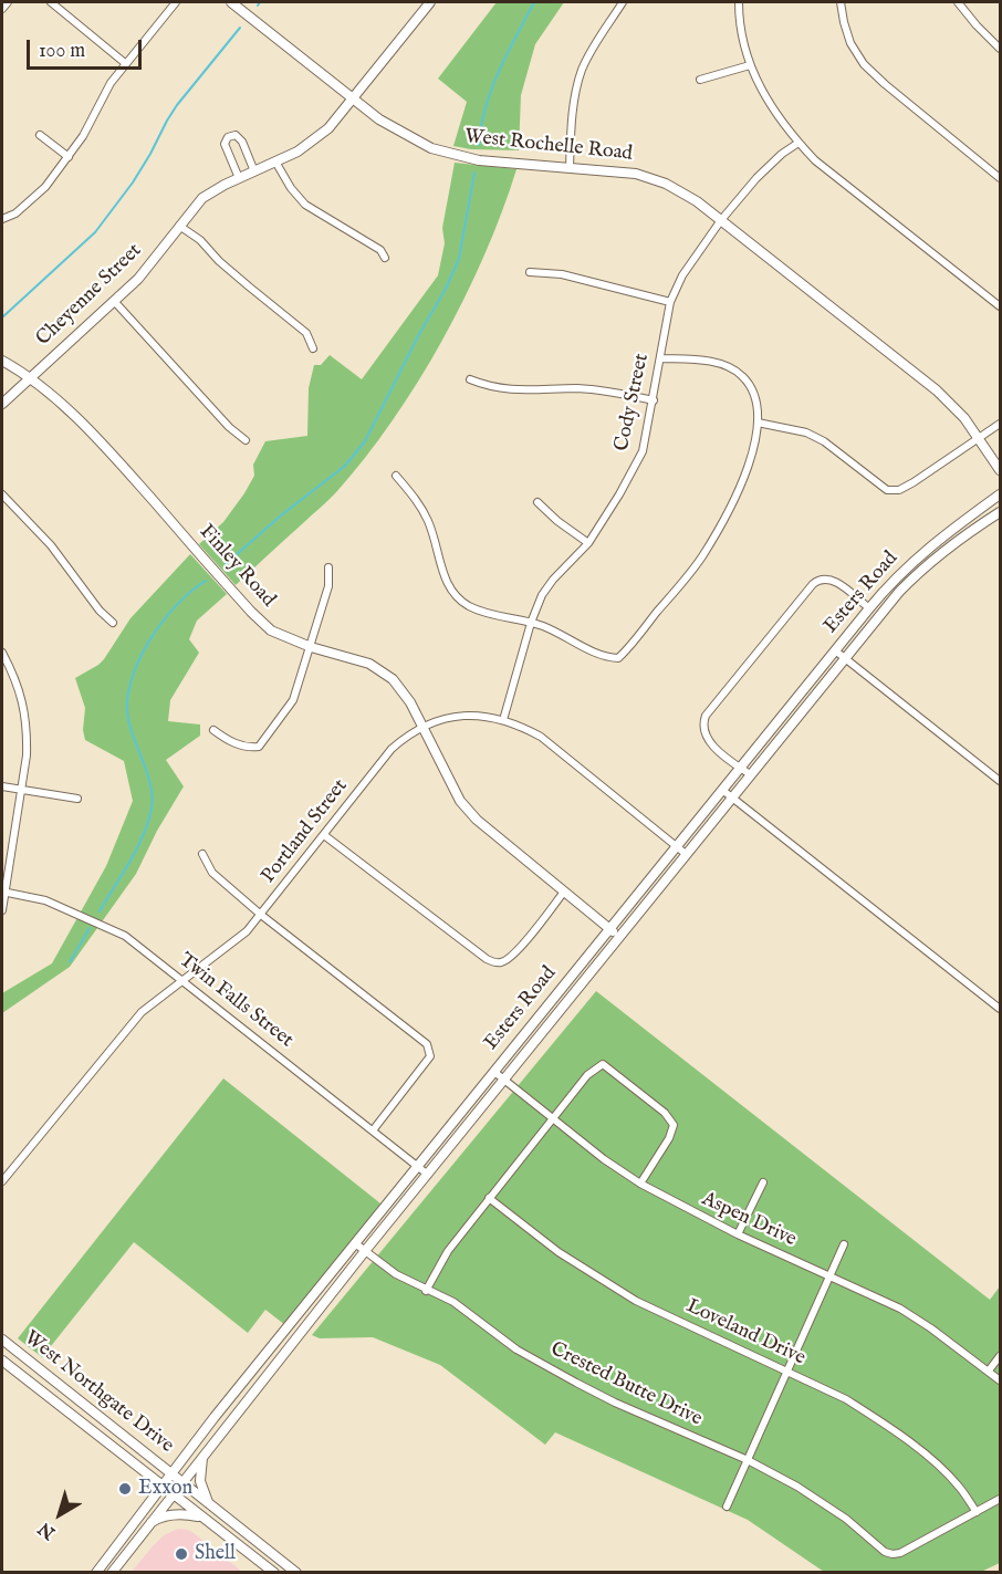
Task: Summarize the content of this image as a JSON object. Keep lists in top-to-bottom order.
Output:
{
  "streets": {
    "main road": [
      "West Rochelle Road",
      "Cheyenne Street",
      "Finley Road",
      "Esters Road",
      "West Northgate Drive"
    ],
    "street": [
      "Cody Street",
      "Portland Street",
      "Twin Falls Street",
      "Aspen Drive",
      "Loveland Drive",
      "Crested Butte Drive"
    ]
  },
  "crossings": [
    ["West Rochelle Road", "Cheyenne Street"],
    ["West Rochelle Road", "Cody Street"],
    ["Cheyenne Street", "Finley Road"],
    ["Cody Street", "Portland Street"],
    ["Finley Road", "Esters Road"],
    ["Finley Road", "Portland Street"],
    ["Esters Road", "Portland Street"],
    ["Esters Road", "Twin Falls Street"],
    ["Esters Road", "Aspen Drive"],
    ["Esters Road", "Crested Butte Drive"],
    ["Esters Road", "West Northgate Drive"],
    ["Portland Street", "Twin Falls Street"],
    ["Loveland Drive", "Crested Butte Drive"]
  ],
  "places": ["Exxon", "Shell"],
  "scale_bar": "100 m",
  "north": "bottom left"
}
